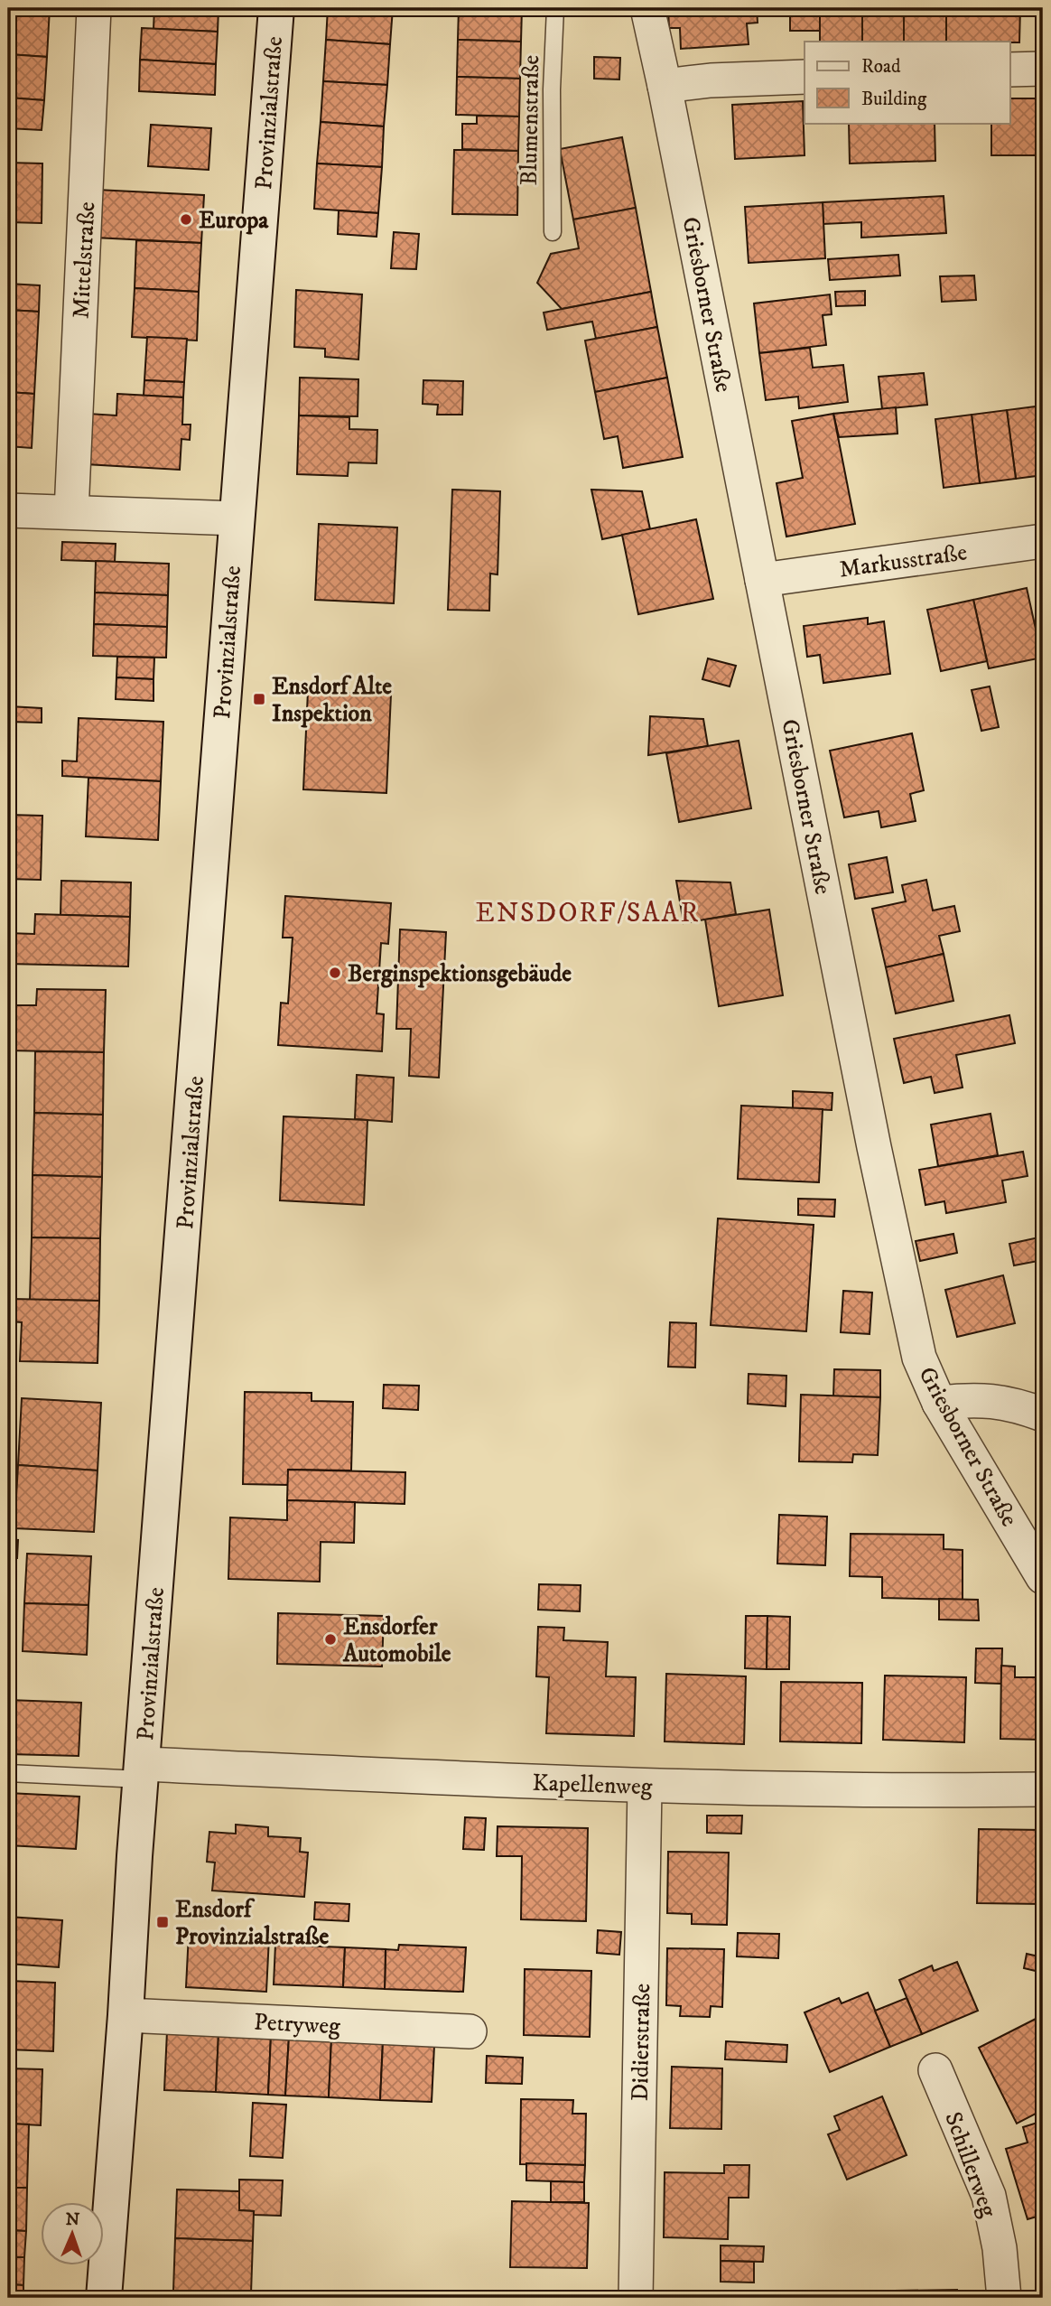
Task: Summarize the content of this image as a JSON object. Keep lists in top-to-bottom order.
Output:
{
  "streets": {
    "main road": ["Provinzialstraße"],
    "street": [
      "Mittelstraße",
      "Griesborner Straße",
      "Markusstraße",
      "Kapellenweg",
      "Petryweg",
      "Didierstraße",
      "Schillerweg"
    ],
    "lane": ["Blumenstraße"]
  },
  "crossings": [
    ["Provinzialstraße", "Kapellenweg"],
    ["Provinzialstraße", "Petryweg"],
    ["Griesborner Straße", "Markusstraße"],
    ["Kapellenweg", "Didierstraße"]
  ],
  "districts": ["ENSDORF/SAAR"],
  "places": {
    "other": ["Europa", "Berginspektionsgebäude", "Ensdorfer Automobile"],
    "transit": ["Ensdorf Alte Inspektion", "Ensdorf Provinzialstraße"]
  },
  "legend": ["Road", "Building"],
  "north": "top"
}
